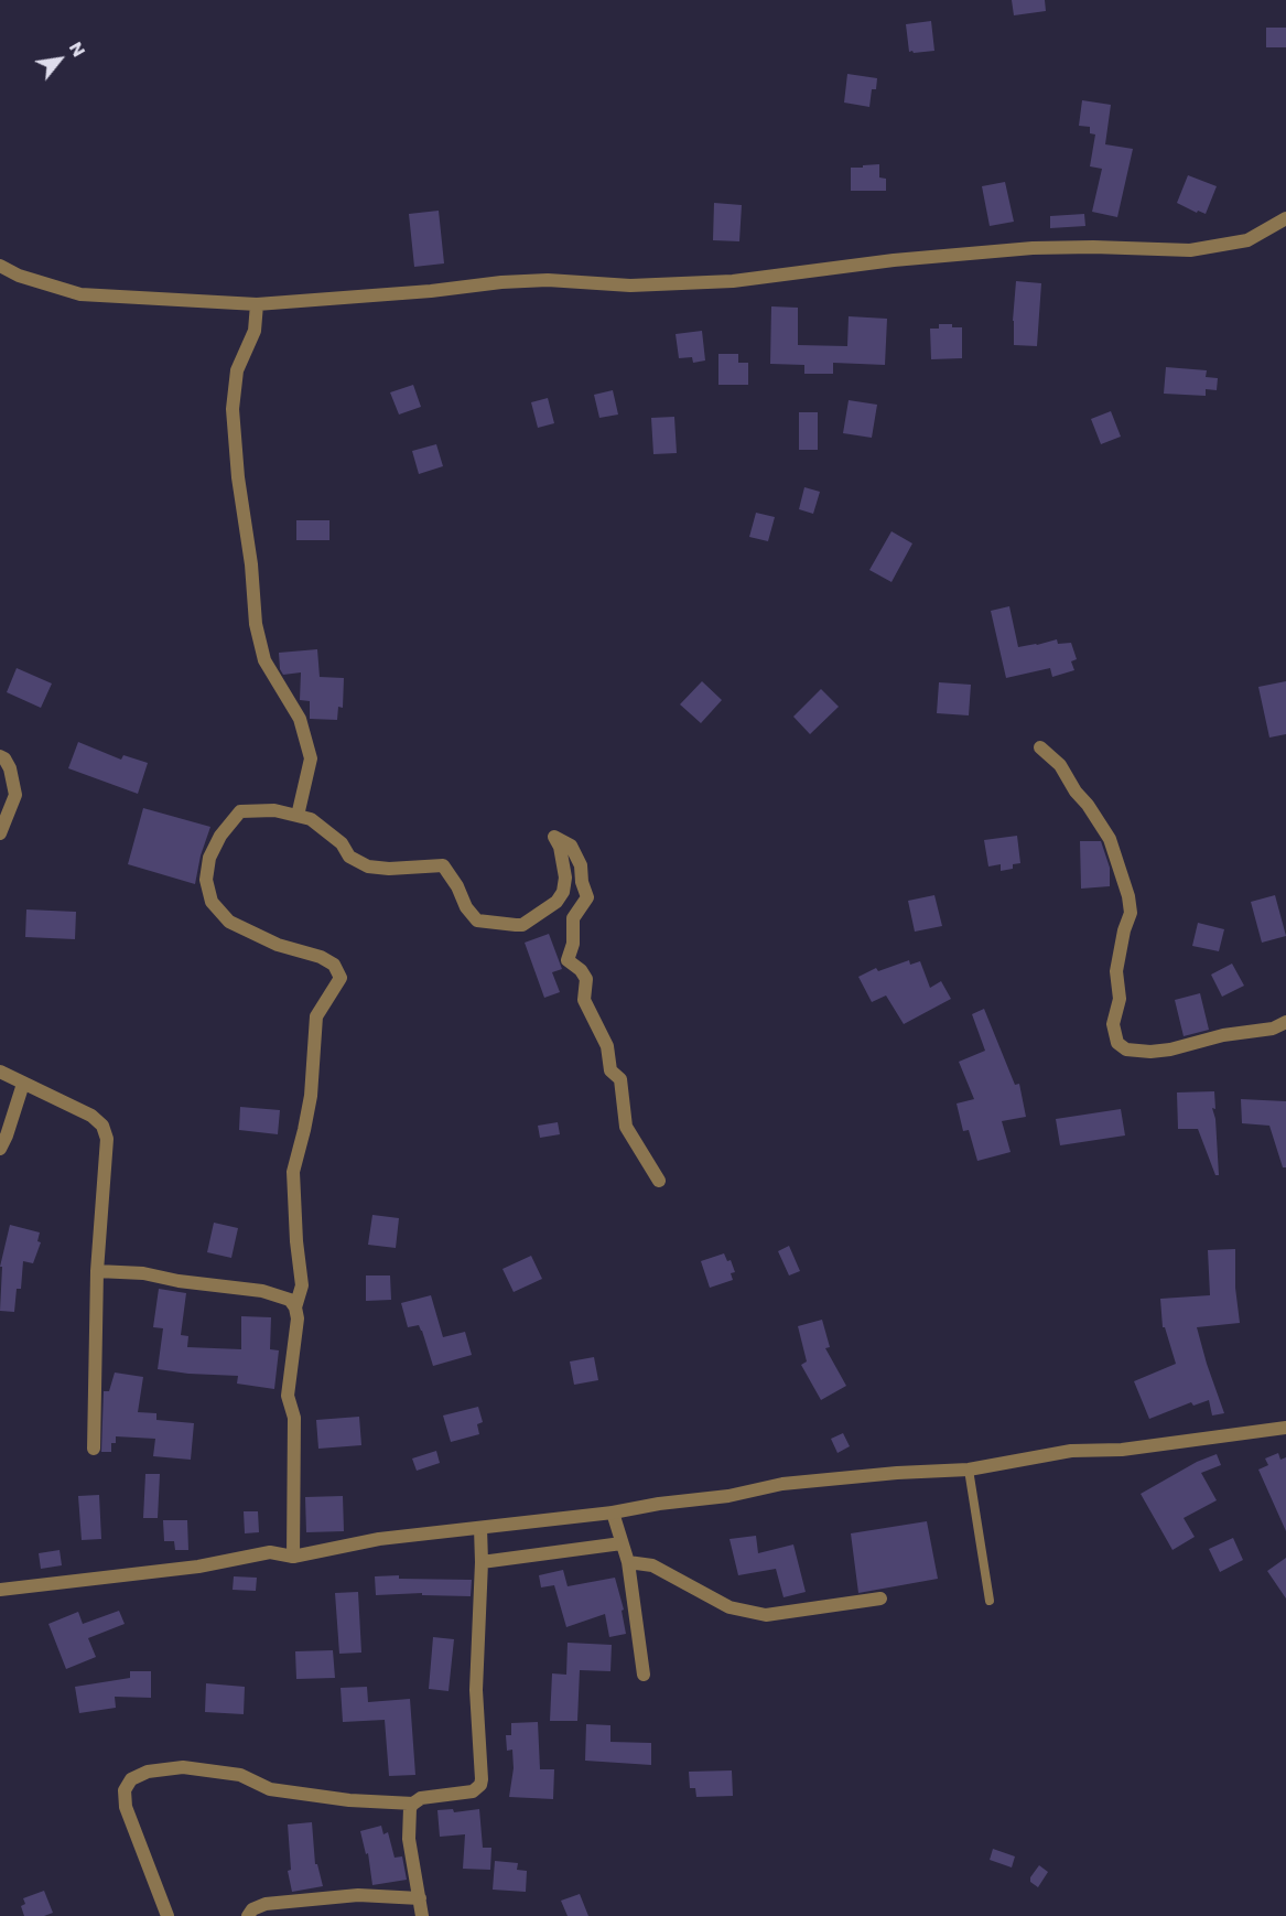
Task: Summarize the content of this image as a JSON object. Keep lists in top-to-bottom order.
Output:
{
  "north": "top right"
}
